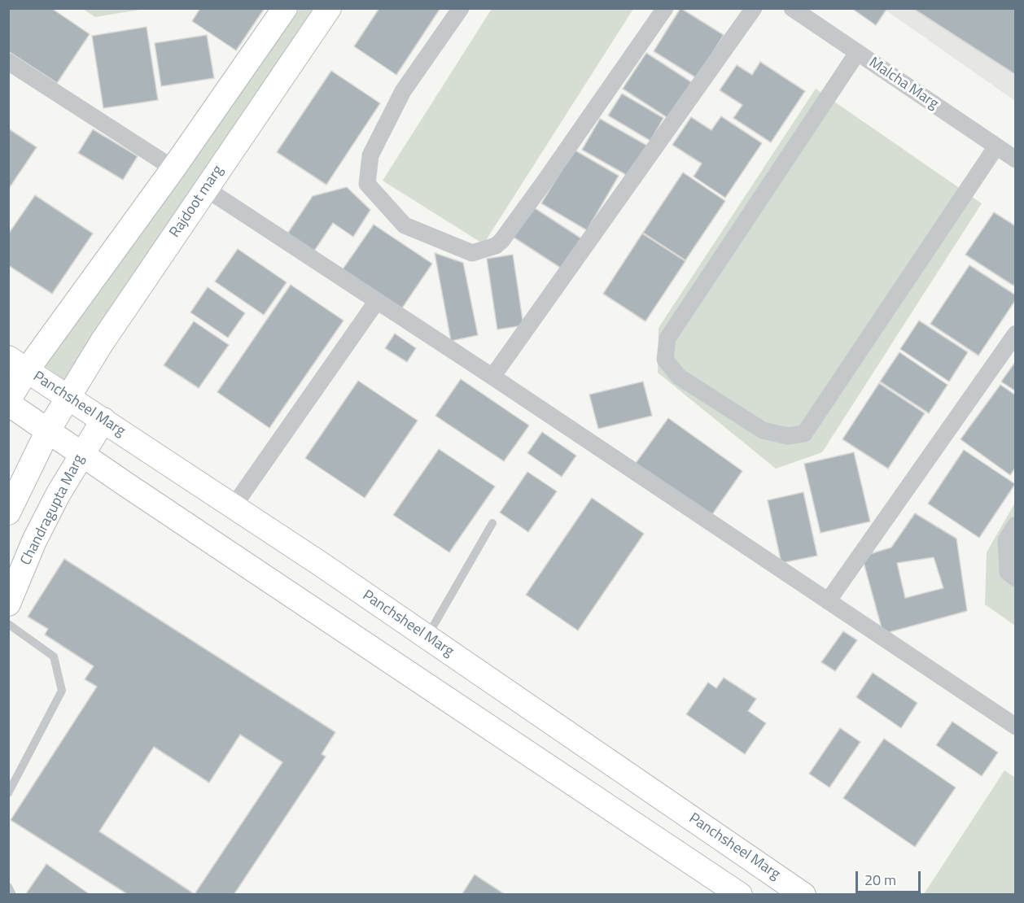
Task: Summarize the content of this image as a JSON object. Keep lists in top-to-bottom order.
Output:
{
  "streets": {
    "main road": ["Rajdoot marg", "Panchsheel Marg", "Chandragupta Marg"],
    "street": ["Malcha Marg"]
  },
  "crossings": [
    ["Rajdoot marg", "Panchsheel Marg"],
    ["Panchsheel Marg", "Chandragupta Marg"]
  ],
  "scale_bar": "20 m"
}
